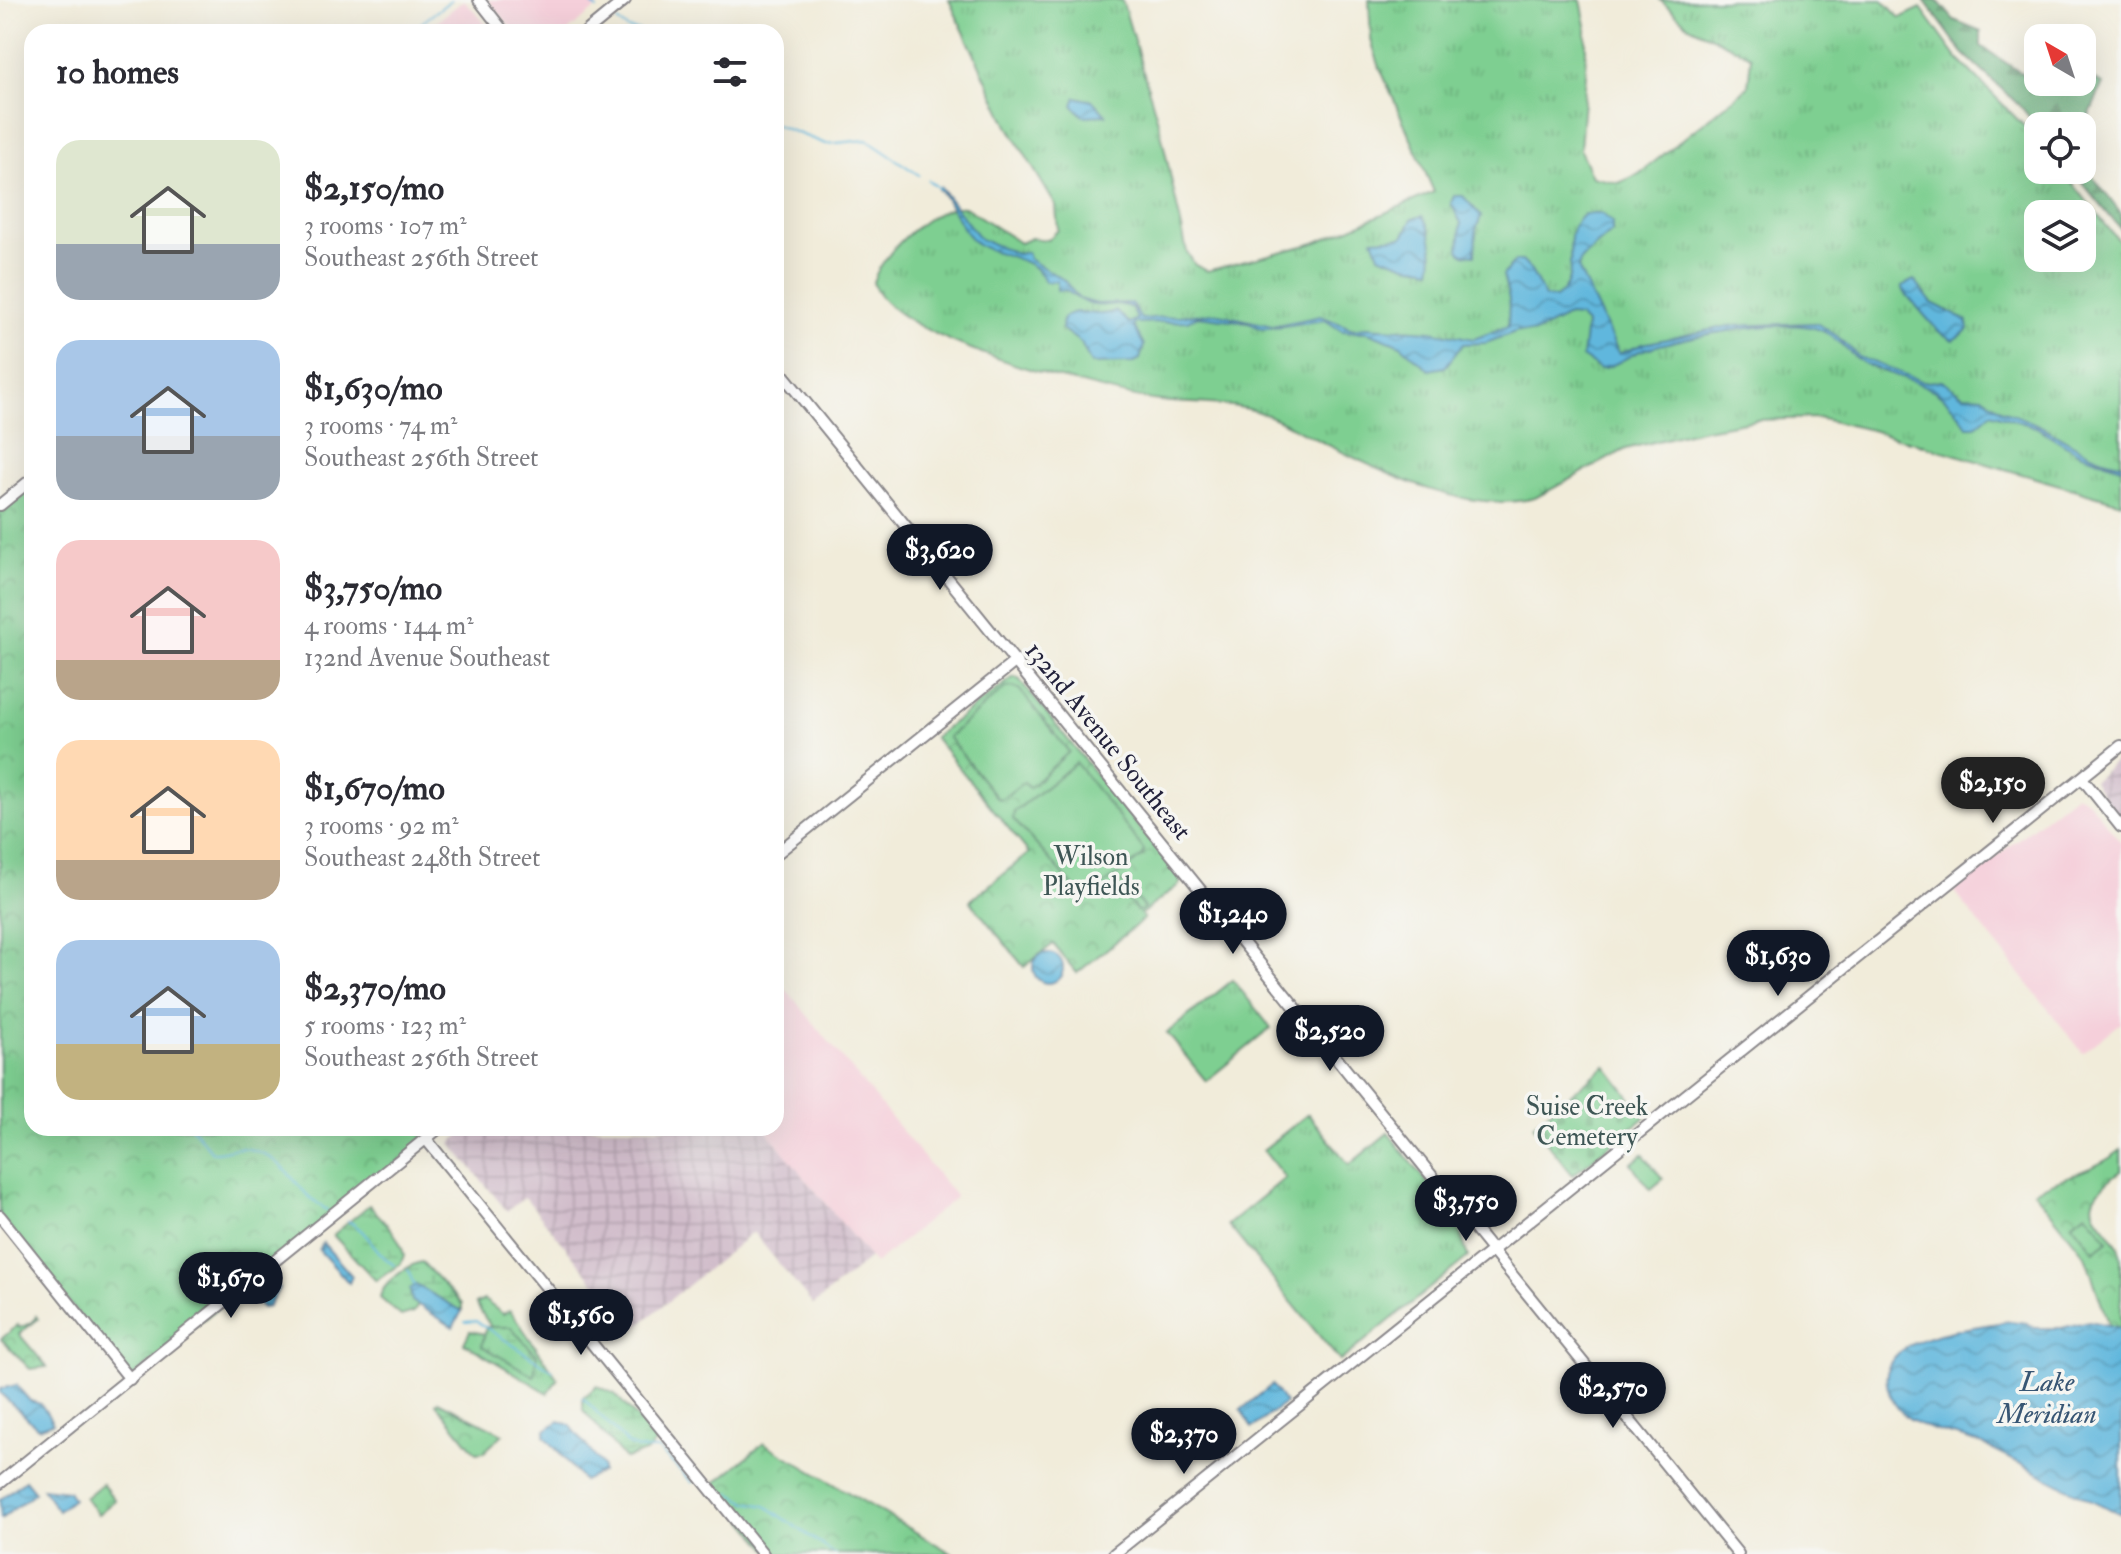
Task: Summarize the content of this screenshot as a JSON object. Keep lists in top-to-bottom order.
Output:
{
  "streets": {
    "main road": ["132nd Avenue Southeast"]
  },
  "water": ["Lake Meridian"],
  "parks": ["Wilson Playfields", "Suise Creek Cemetery"],
  "north": "top left",
  "page": {
    "heading": "10 homes",
    "list": [
      {
        "name": "$2,150/mo",
        "note": "3 rooms · 107 m² · Southeast 256th Street"
      },
      {
        "name": "$1,630/mo",
        "note": "3 rooms · 74 m² · Southeast 256th Street"
      },
      {
        "name": "$3,750/mo",
        "note": "4 rooms · 144 m² · 132nd Avenue Southeast"
      },
      {
        "name": "$1,670/mo",
        "note": "3 rooms · 92 m² · Southeast 248th Street"
      },
      {
        "name": "$2,370/mo",
        "note": "5 rooms · 123 m² · Southeast 256th Street"
      }
    ],
    "price": [
      "$3,620",
      "$2,150",
      "$1,240",
      "$1,630",
      "$2,520",
      "$3,750",
      "$1,670",
      "$1,560",
      "$2,570",
      "$2,370"
    ]
  }
}
